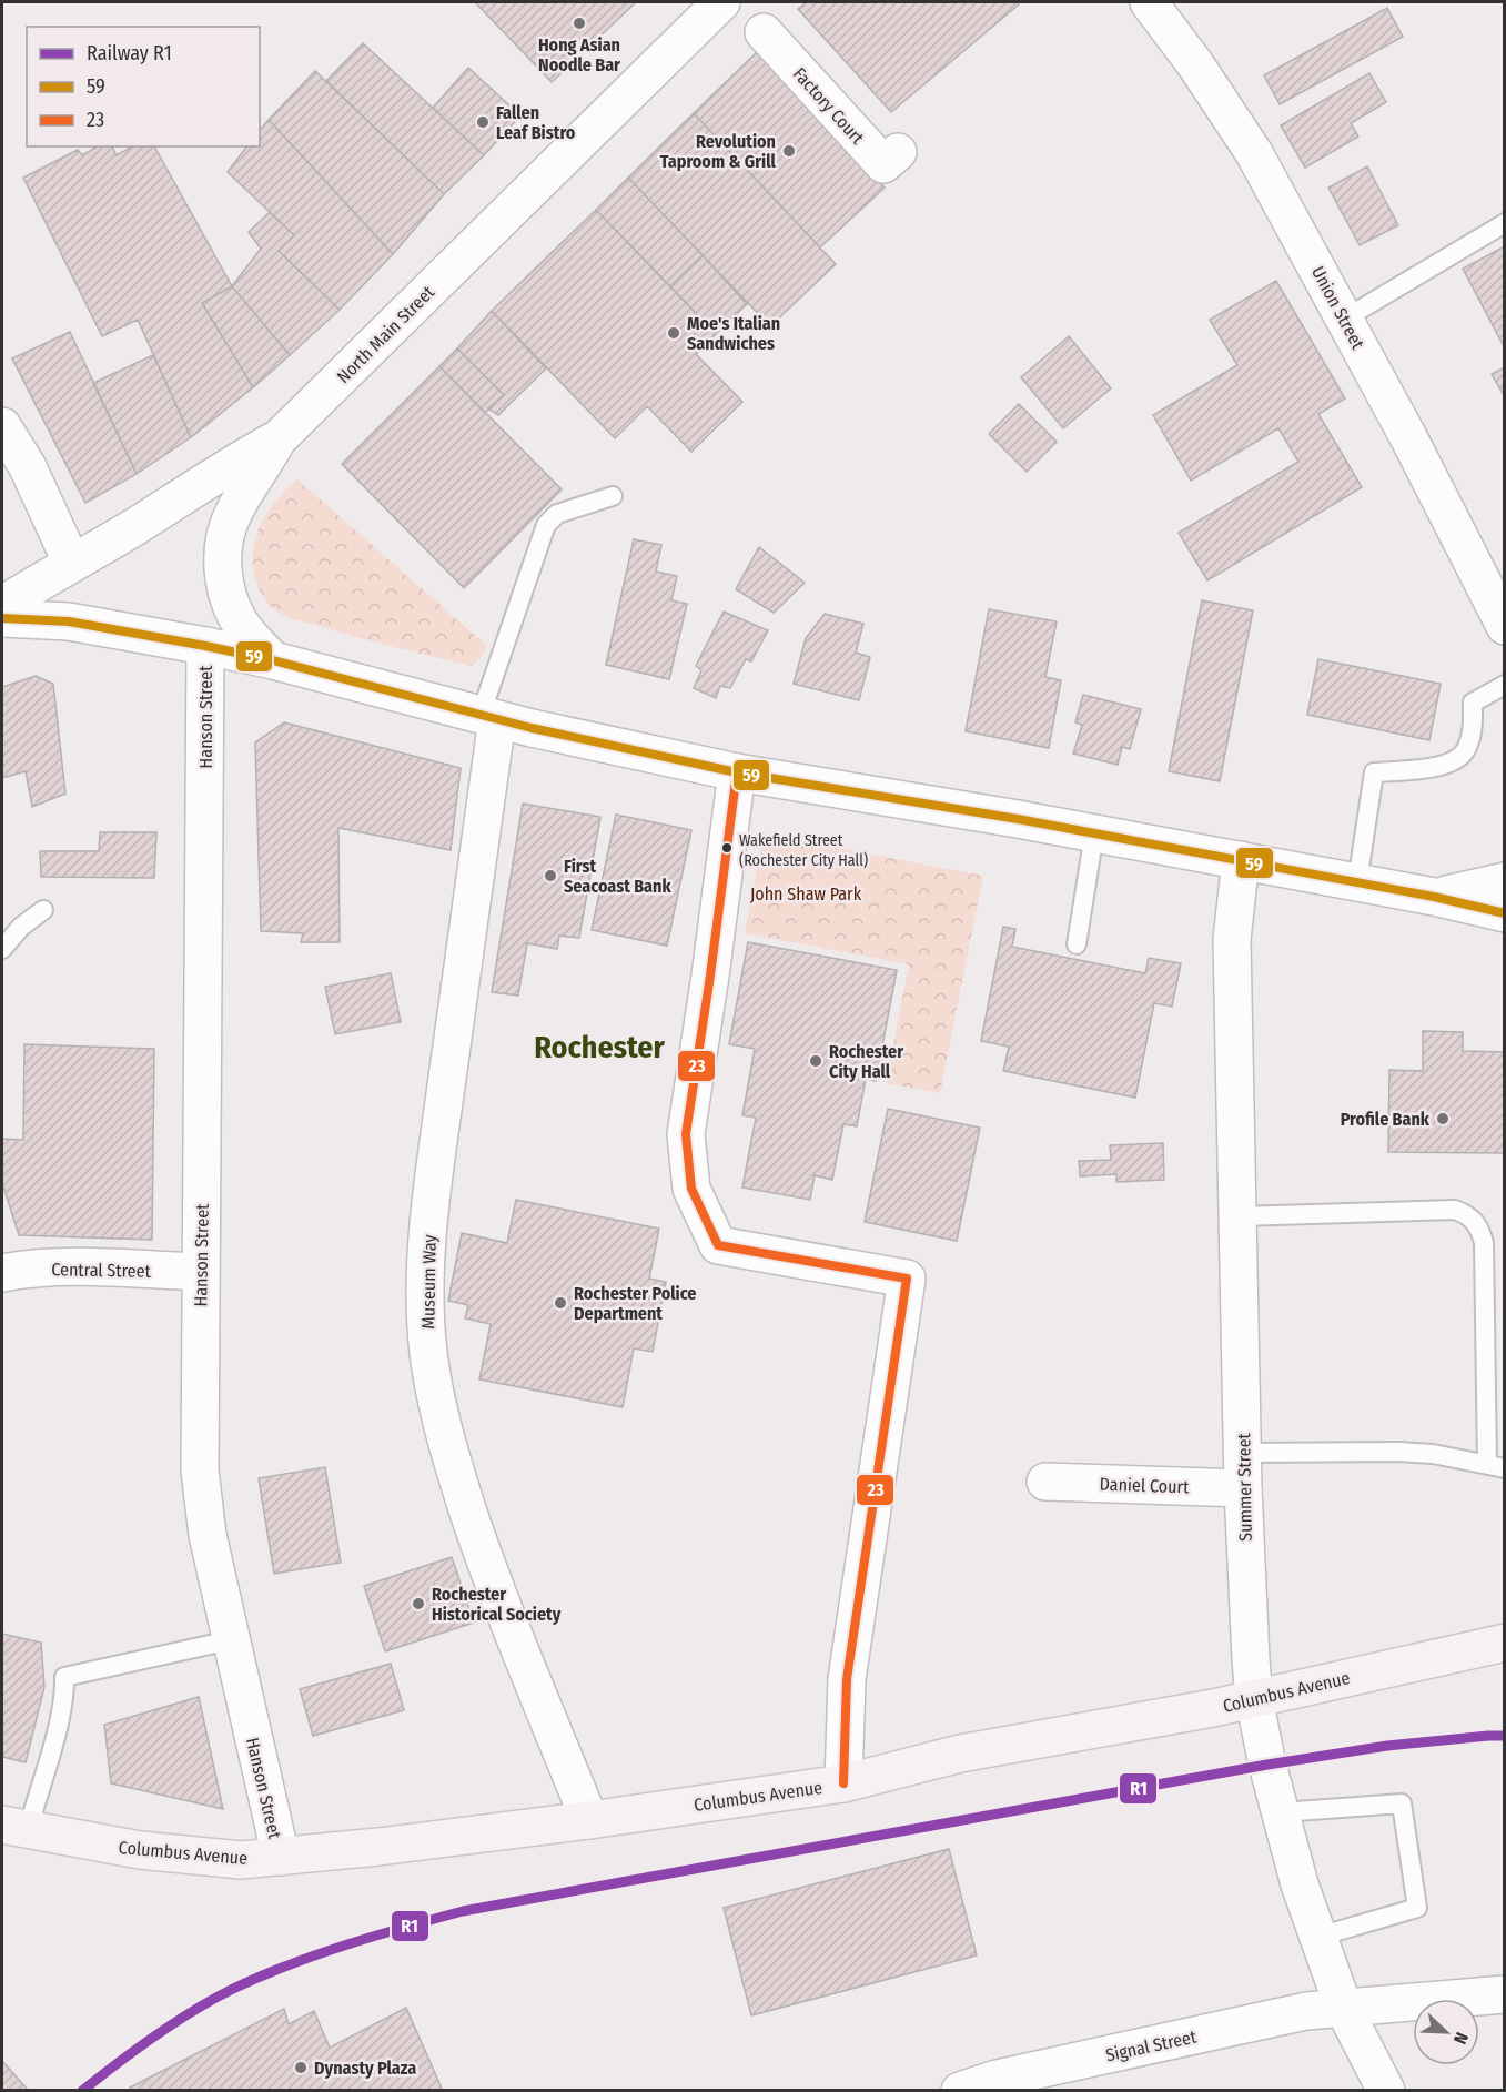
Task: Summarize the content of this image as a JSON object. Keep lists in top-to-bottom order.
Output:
{
  "streets": {
    "main road": ["Columbus Avenue"],
    "street": [
      "Factory Court",
      "Union Street",
      "North Main Street",
      "Hanson Street",
      "Central Street",
      "Museum Way",
      "Daniel Court",
      "Summer Street",
      "Signal Street"
    ]
  },
  "crossings": [
    ["Hanson Street", "Central Street"],
    ["Hanson Street", "Columbus Avenue"],
    ["Museum Way", "Columbus Avenue"],
    ["Daniel Court", "Summer Street"],
    ["Summer Street", "Columbus Avenue"],
    ["Summer Street", "Signal Street"]
  ],
  "districts": ["Rochester"],
  "parks": ["John Shaw Park"],
  "places": [
    "Hong Asian Noodle Bar",
    "Fallen Leaf Bistro",
    "Revolution Taproom & Grill",
    "Moe's Italian Sandwiches",
    "Wakefield Street (Rochester City Hall)",
    "First Seacoast Bank",
    "Rochester City Hall",
    "Profile Bank",
    "Rochester Police Department",
    "Rochester Historical Society",
    "Dynasty Plaza"
  ],
  "lines": ["transit line 59", "transit line 23", "rail line R1"],
  "legend": ["Railway R1", "59", "23"],
  "north": "bottom right"
}
